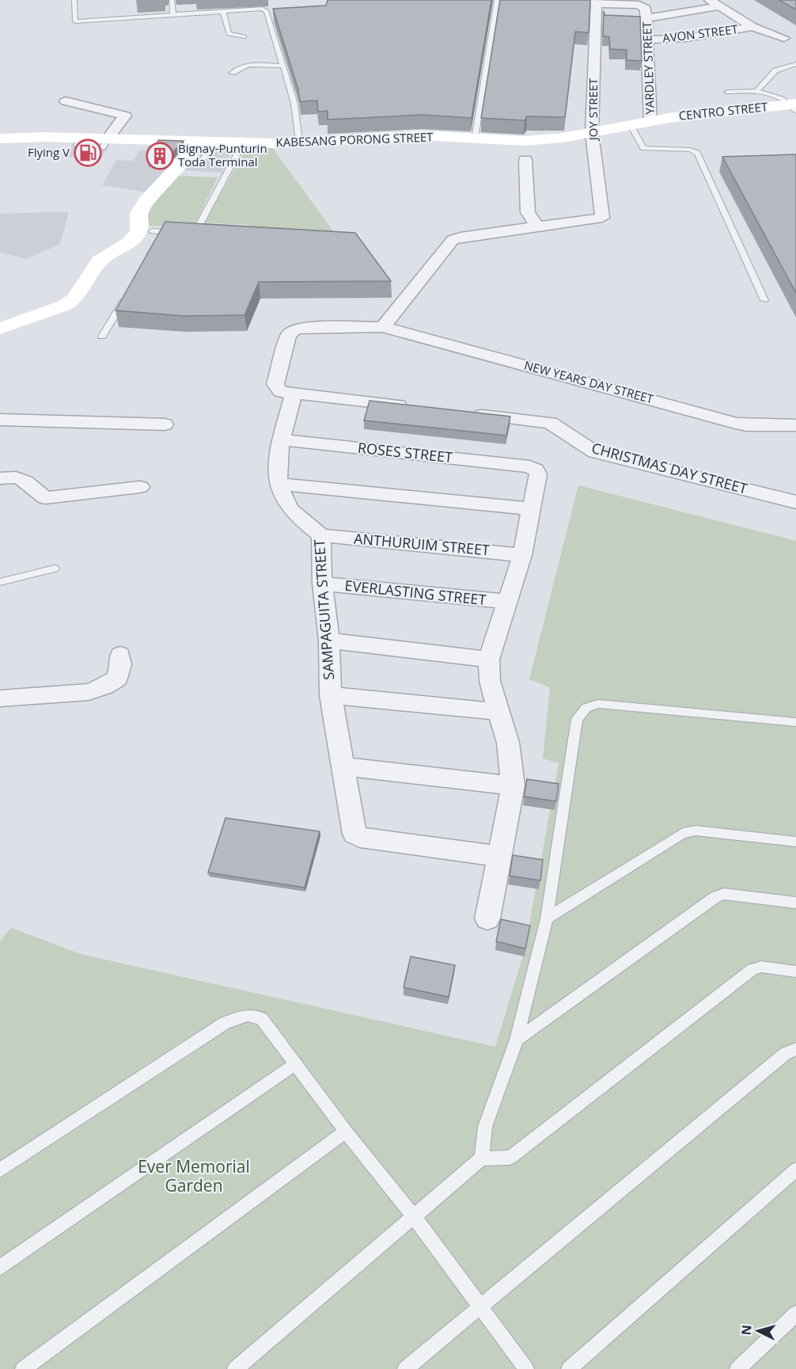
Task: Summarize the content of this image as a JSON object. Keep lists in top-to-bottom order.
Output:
{
  "streets": {
    "main road": ["CENTRO STREET", "KABESANG PORONG STREET"],
    "street": [
      "AVON STREET",
      "YARDLEY STREET",
      "JOY STREET",
      "NEW YEARS DAY STREET",
      "ROSES STREET",
      "CHRISTMAS DAY STREET",
      "ANTHURUIM STREET",
      "EVERLASTING STREET",
      "SAMPAGUITA STREET"
    ]
  },
  "crossings": [
    ["AVON STREET", "YARDLEY STREET"],
    ["YARDLEY STREET", "JOY STREET"],
    ["YARDLEY STREET", "CENTRO STREET"],
    ["YARDLEY STREET", "KABESANG PORONG STREET"],
    ["JOY STREET", "KABESANG PORONG STREET"],
    ["CENTRO STREET", "KABESANG PORONG STREET"],
    ["NEW YEARS DAY STREET", "SAMPAGUITA STREET"],
    ["ROSES STREET", "SAMPAGUITA STREET"],
    ["ANTHURUIM STREET", "SAMPAGUITA STREET"],
    ["EVERLASTING STREET", "SAMPAGUITA STREET"]
  ],
  "parks": ["Ever Memorial Garden"],
  "places": {
    "fuel station": ["Flying V"],
    "building": ["Bignay-Punturin Toda Terminal"]
  },
  "north": "left"
}
